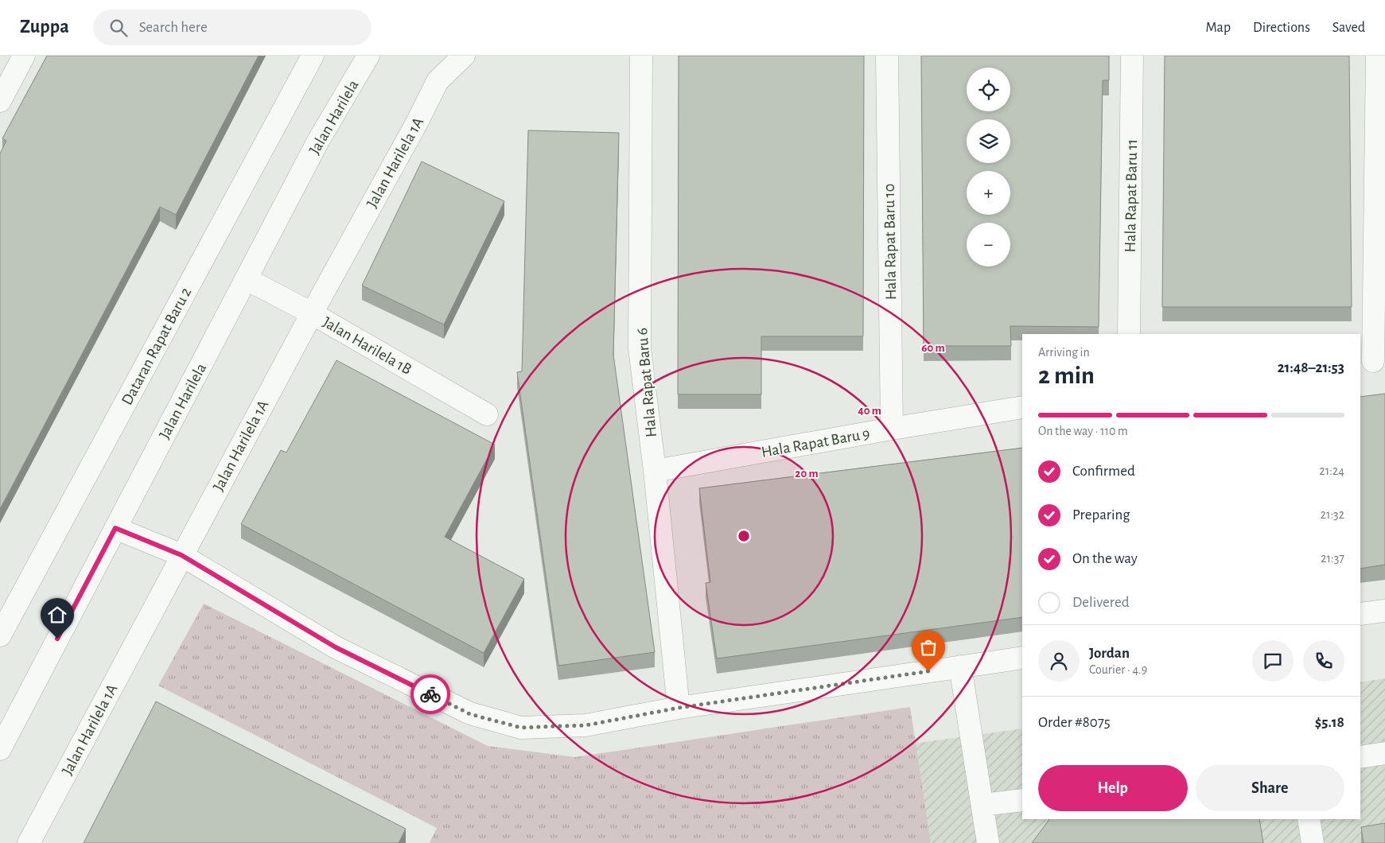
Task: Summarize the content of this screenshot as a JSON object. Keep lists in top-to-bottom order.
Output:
{
  "streets": {
    "street": [
      "Jalan Harilela",
      "Jalan Harilela 1A",
      "Hala Rapat Baru 11",
      "Hala Rapat Baru 10",
      "Jalan Harilela 1B",
      "Dataran Rapat Baru 2",
      "Hala Rapat Baru 6",
      "Hala Rapat Baru 9"
    ]
  },
  "crossings": [
    ["Jalan Harilela", "Jalan Harilela 1B"],
    ["Jalan Harilela 1A", "Jalan Harilela 1B"],
    ["Hala Rapat Baru 10", "Hala Rapat Baru 9"],
    ["Hala Rapat Baru 6", "Hala Rapat Baru 9"]
  ],
  "page": {
    "header": "Zuppa",
    "search": "Search here",
    "nav": ["Map", "Directions", "Saved"],
    "map_buttons": ["+", "−"],
    "heading": ["2 min", "Arriving in", "21:48–21:53"],
    "panel": [
      "Jordan",
      "Courier · 4.9",
      "Order #8075",
      "$5.18"
    ],
    "bar": "On the way · 110 m",
    "list": [
      ["Confirmed", "21:24"],
      ["Preparing", "21:32"],
      ["On the way", "21:37"],
      "Delivered"
    ],
    "buttons": ["Help", "Share"]
  },
  "rings": ["60 m", "40 m", "20 m"]
}
